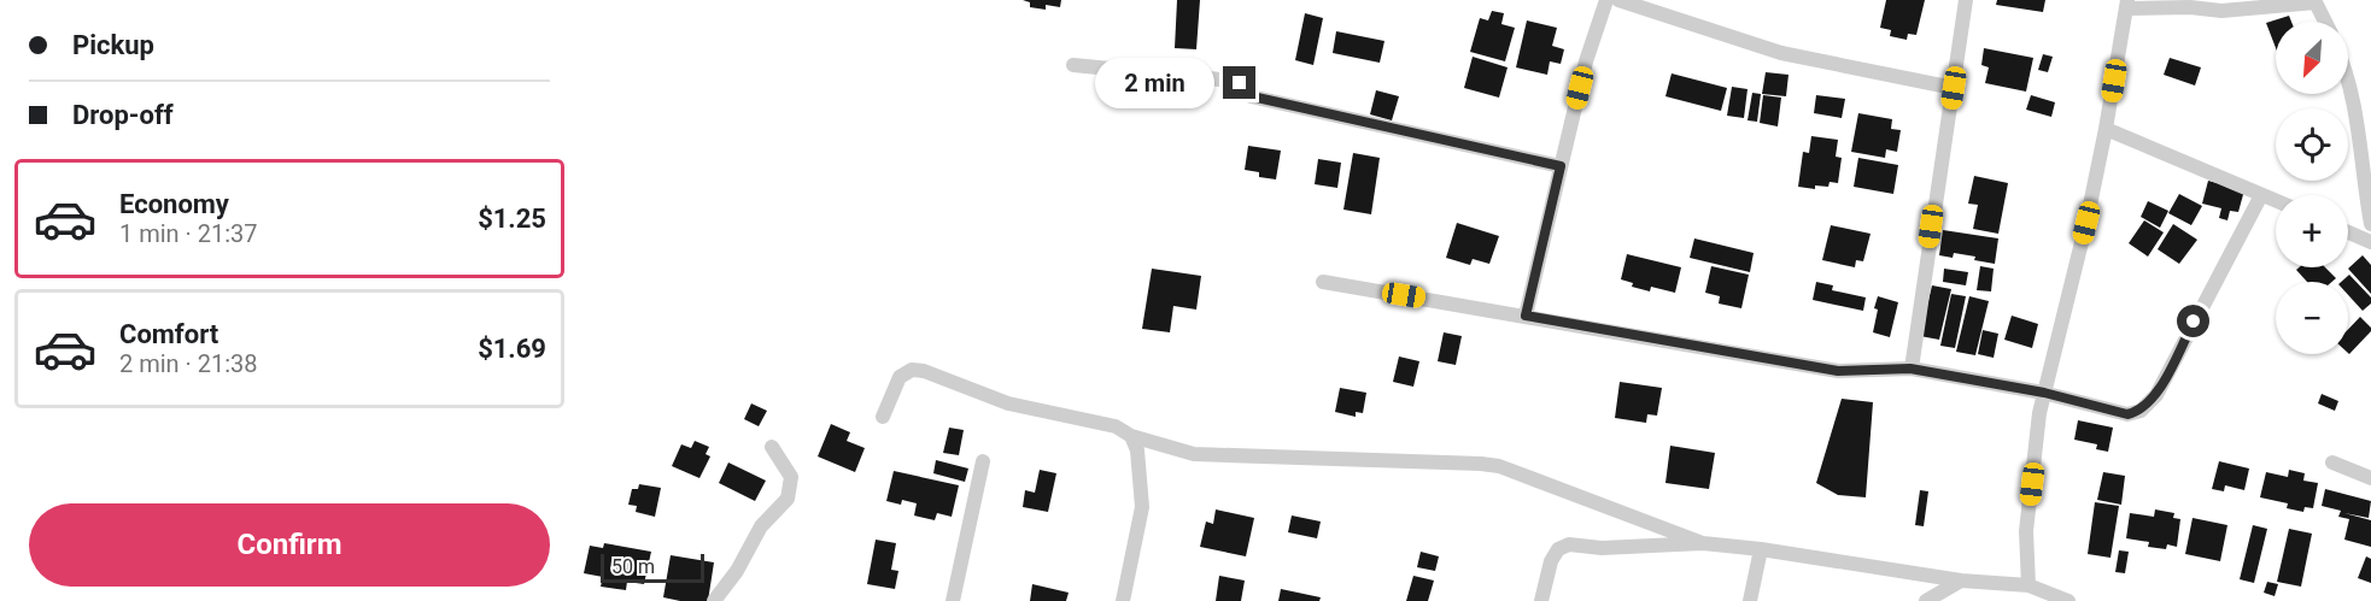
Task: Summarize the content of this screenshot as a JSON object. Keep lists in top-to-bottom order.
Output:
{
  "scale_bar": "50 m",
  "north": "bottom left",
  "page": {
    "banner": ["Pickup", "Drop-off"],
    "map_buttons": ["+", "−"],
    "bubble": "2 min",
    "list": [
      {
        "name": "Economy",
        "note": "1 min · 21:37",
        "value": "$1.25"
      },
      {
        "name": "Comfort",
        "note": "2 min · 21:38",
        "value": "$1.69"
      }
    ],
    "buttons": "Confirm",
    "scale": "50 m"
  }
}
